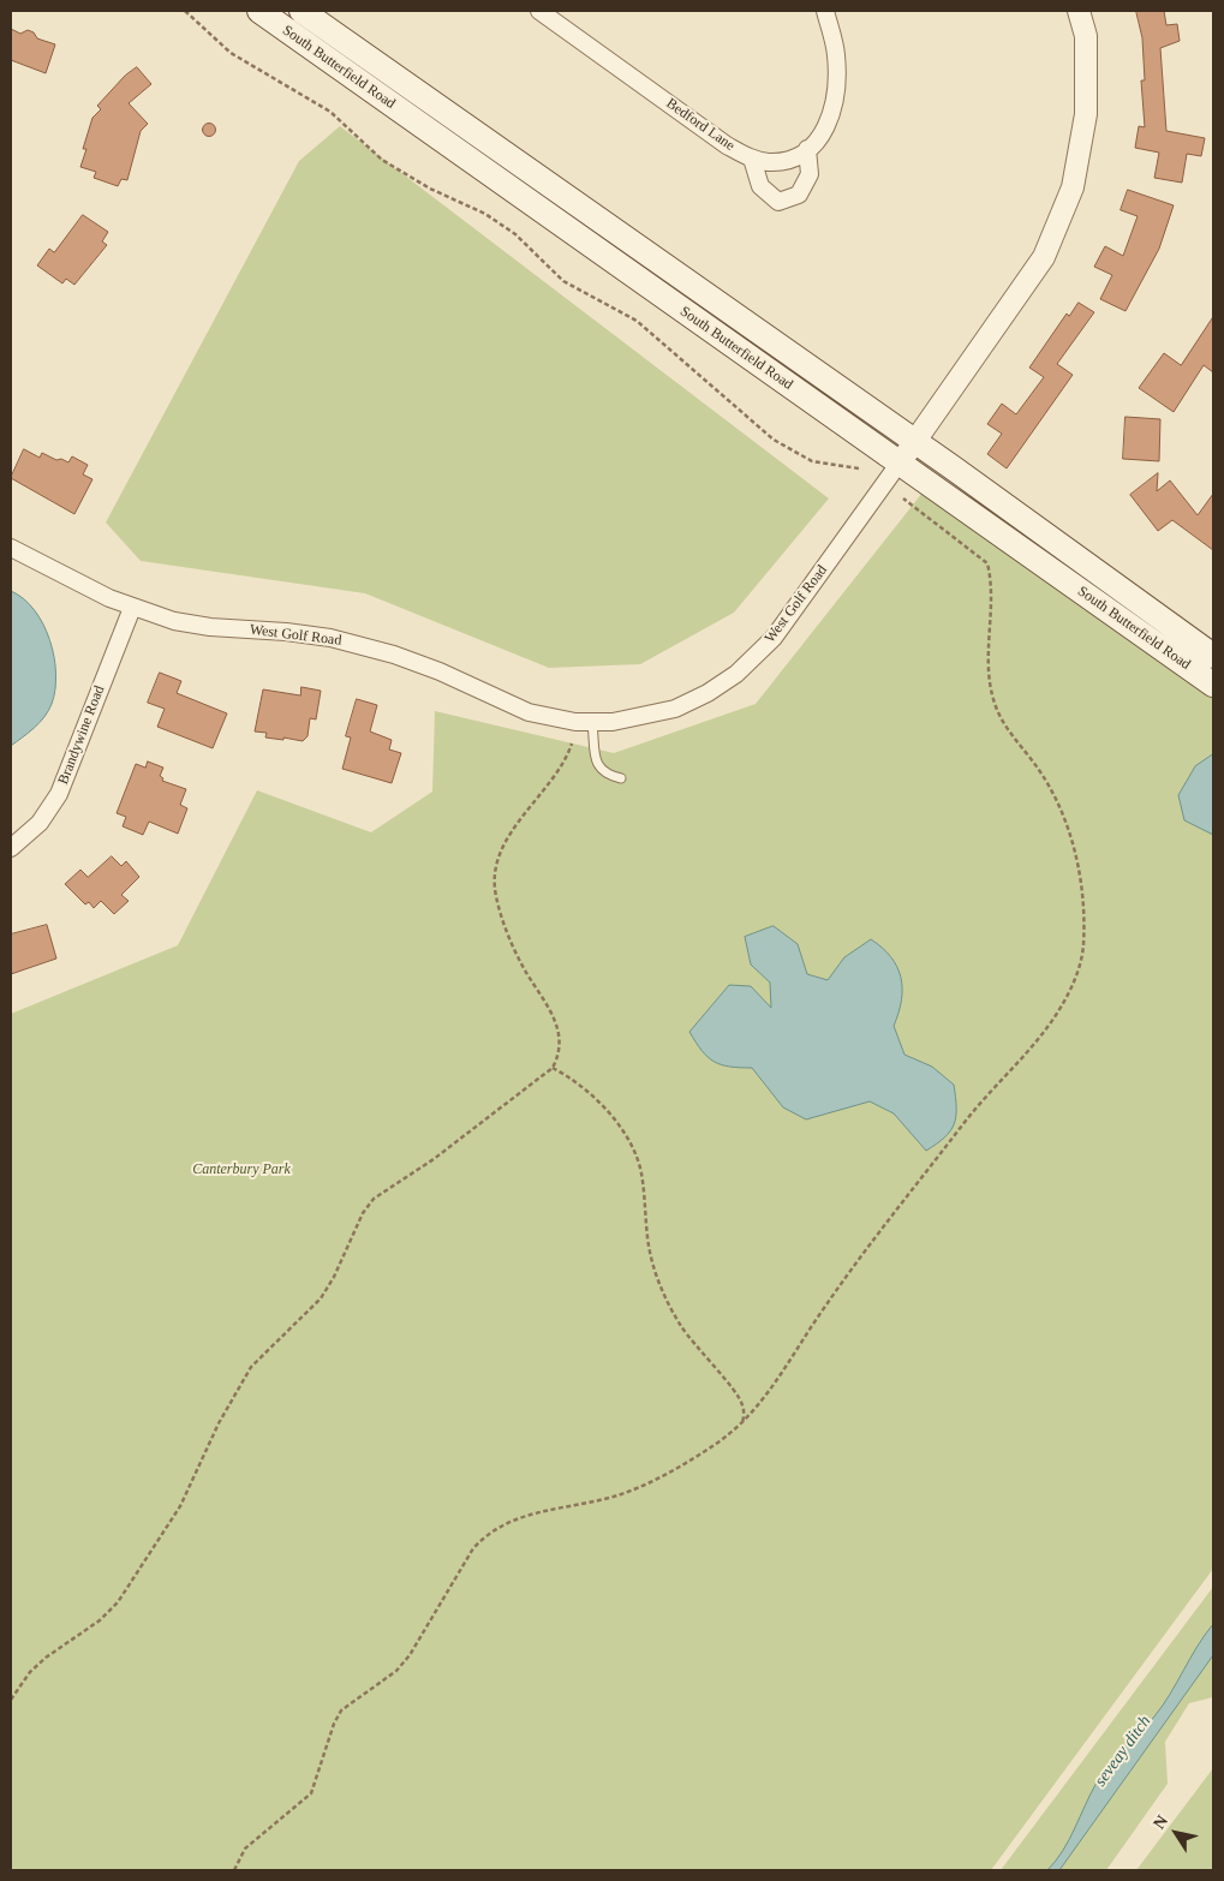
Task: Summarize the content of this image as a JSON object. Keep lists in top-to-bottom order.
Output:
{
  "streets": {
    "main road": ["South Butterfield Road"],
    "street": ["Bedford Lane", "West Golf Road", "Brandywine Road"]
  },
  "crossings": [
    ["South Butterfield Road", "West Golf Road"],
    ["West Golf Road", "Brandywine Road"]
  ],
  "water": ["seveay ditch"],
  "parks": ["Canterbury Park"],
  "north": "top left"
}
